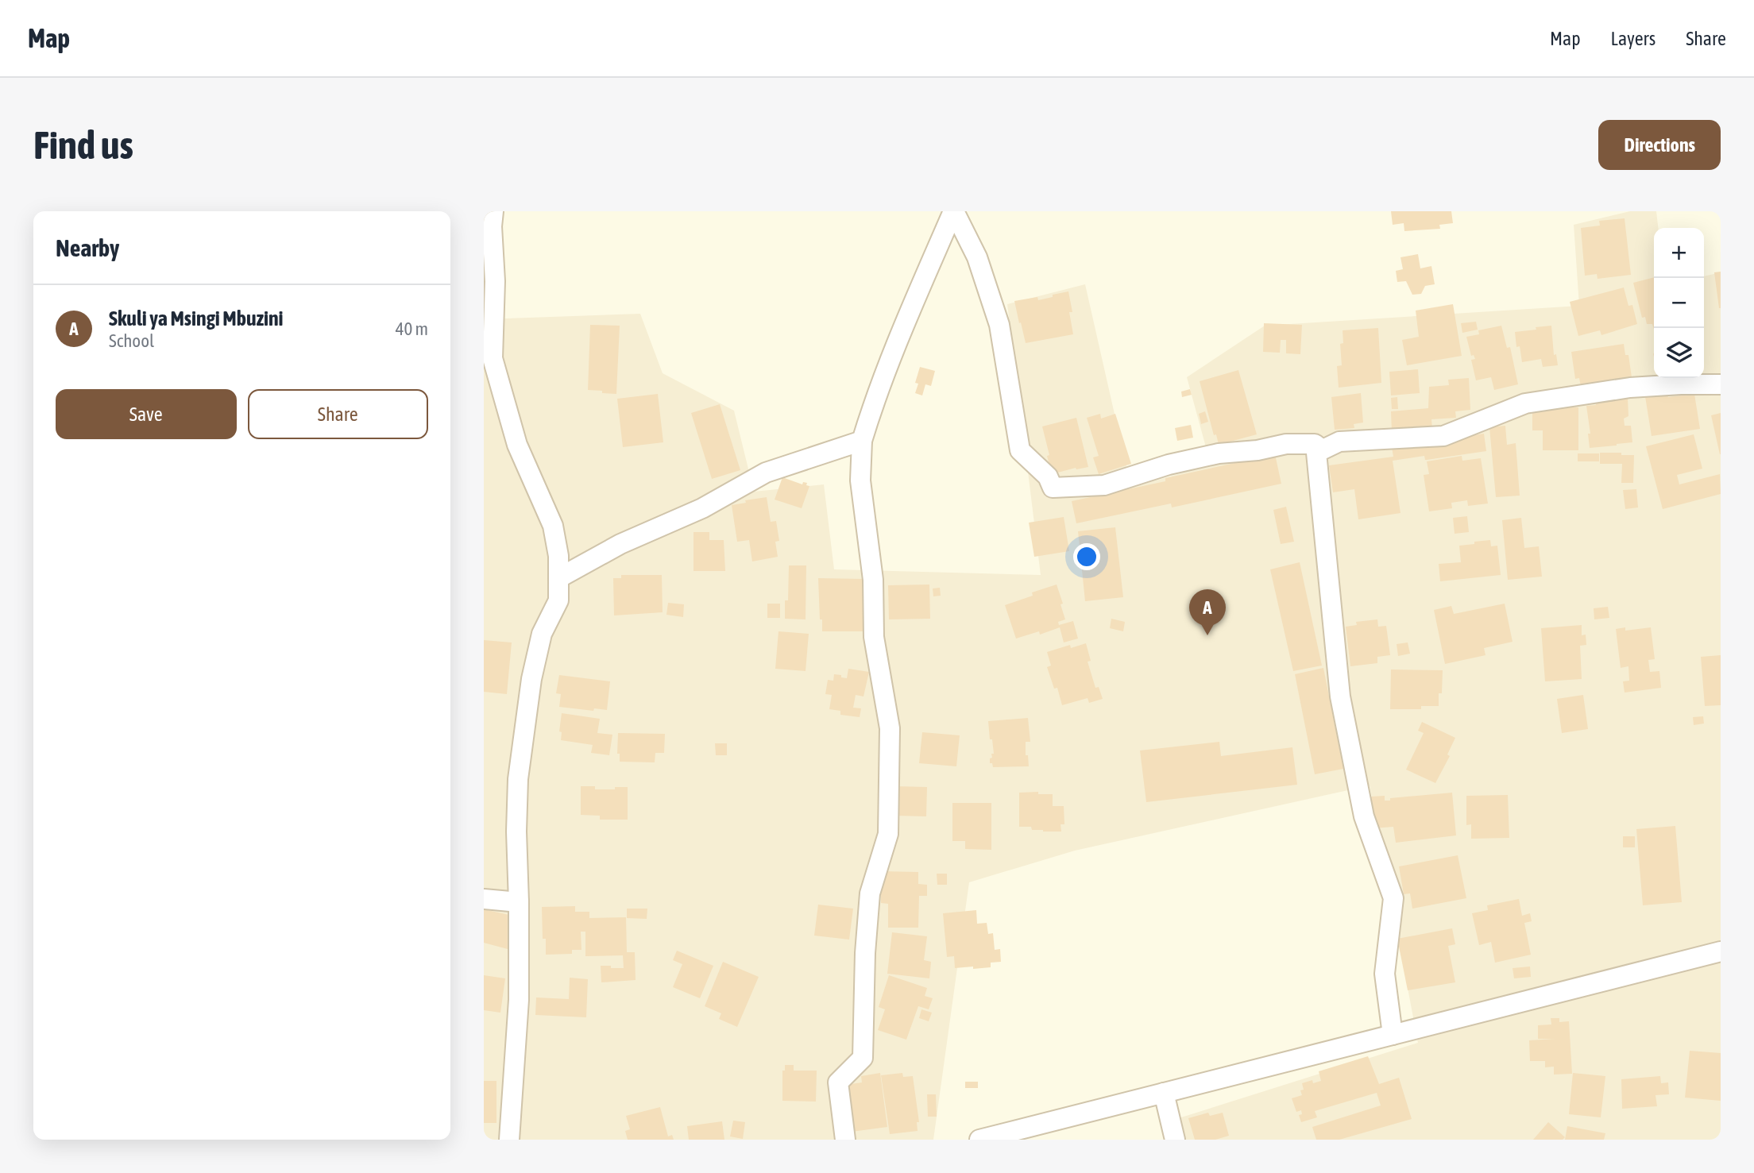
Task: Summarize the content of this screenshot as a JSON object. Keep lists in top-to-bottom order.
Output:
{
  "page": {
    "header": "Map",
    "nav": ["Map", "Layers", "Share"],
    "buttons": [
      "Directions",
      ["Save", "Share"]
    ],
    "title": "Find us",
    "heading": "Nearby",
    "map_buttons": ["+", "−"],
    "list": [
      {
        "mark": "A",
        "name": "Skuli ya Msingi Mbuzini",
        "note": "School",
        "value": "40 m"
      }
    ],
    "pins": "A"
  }
}
